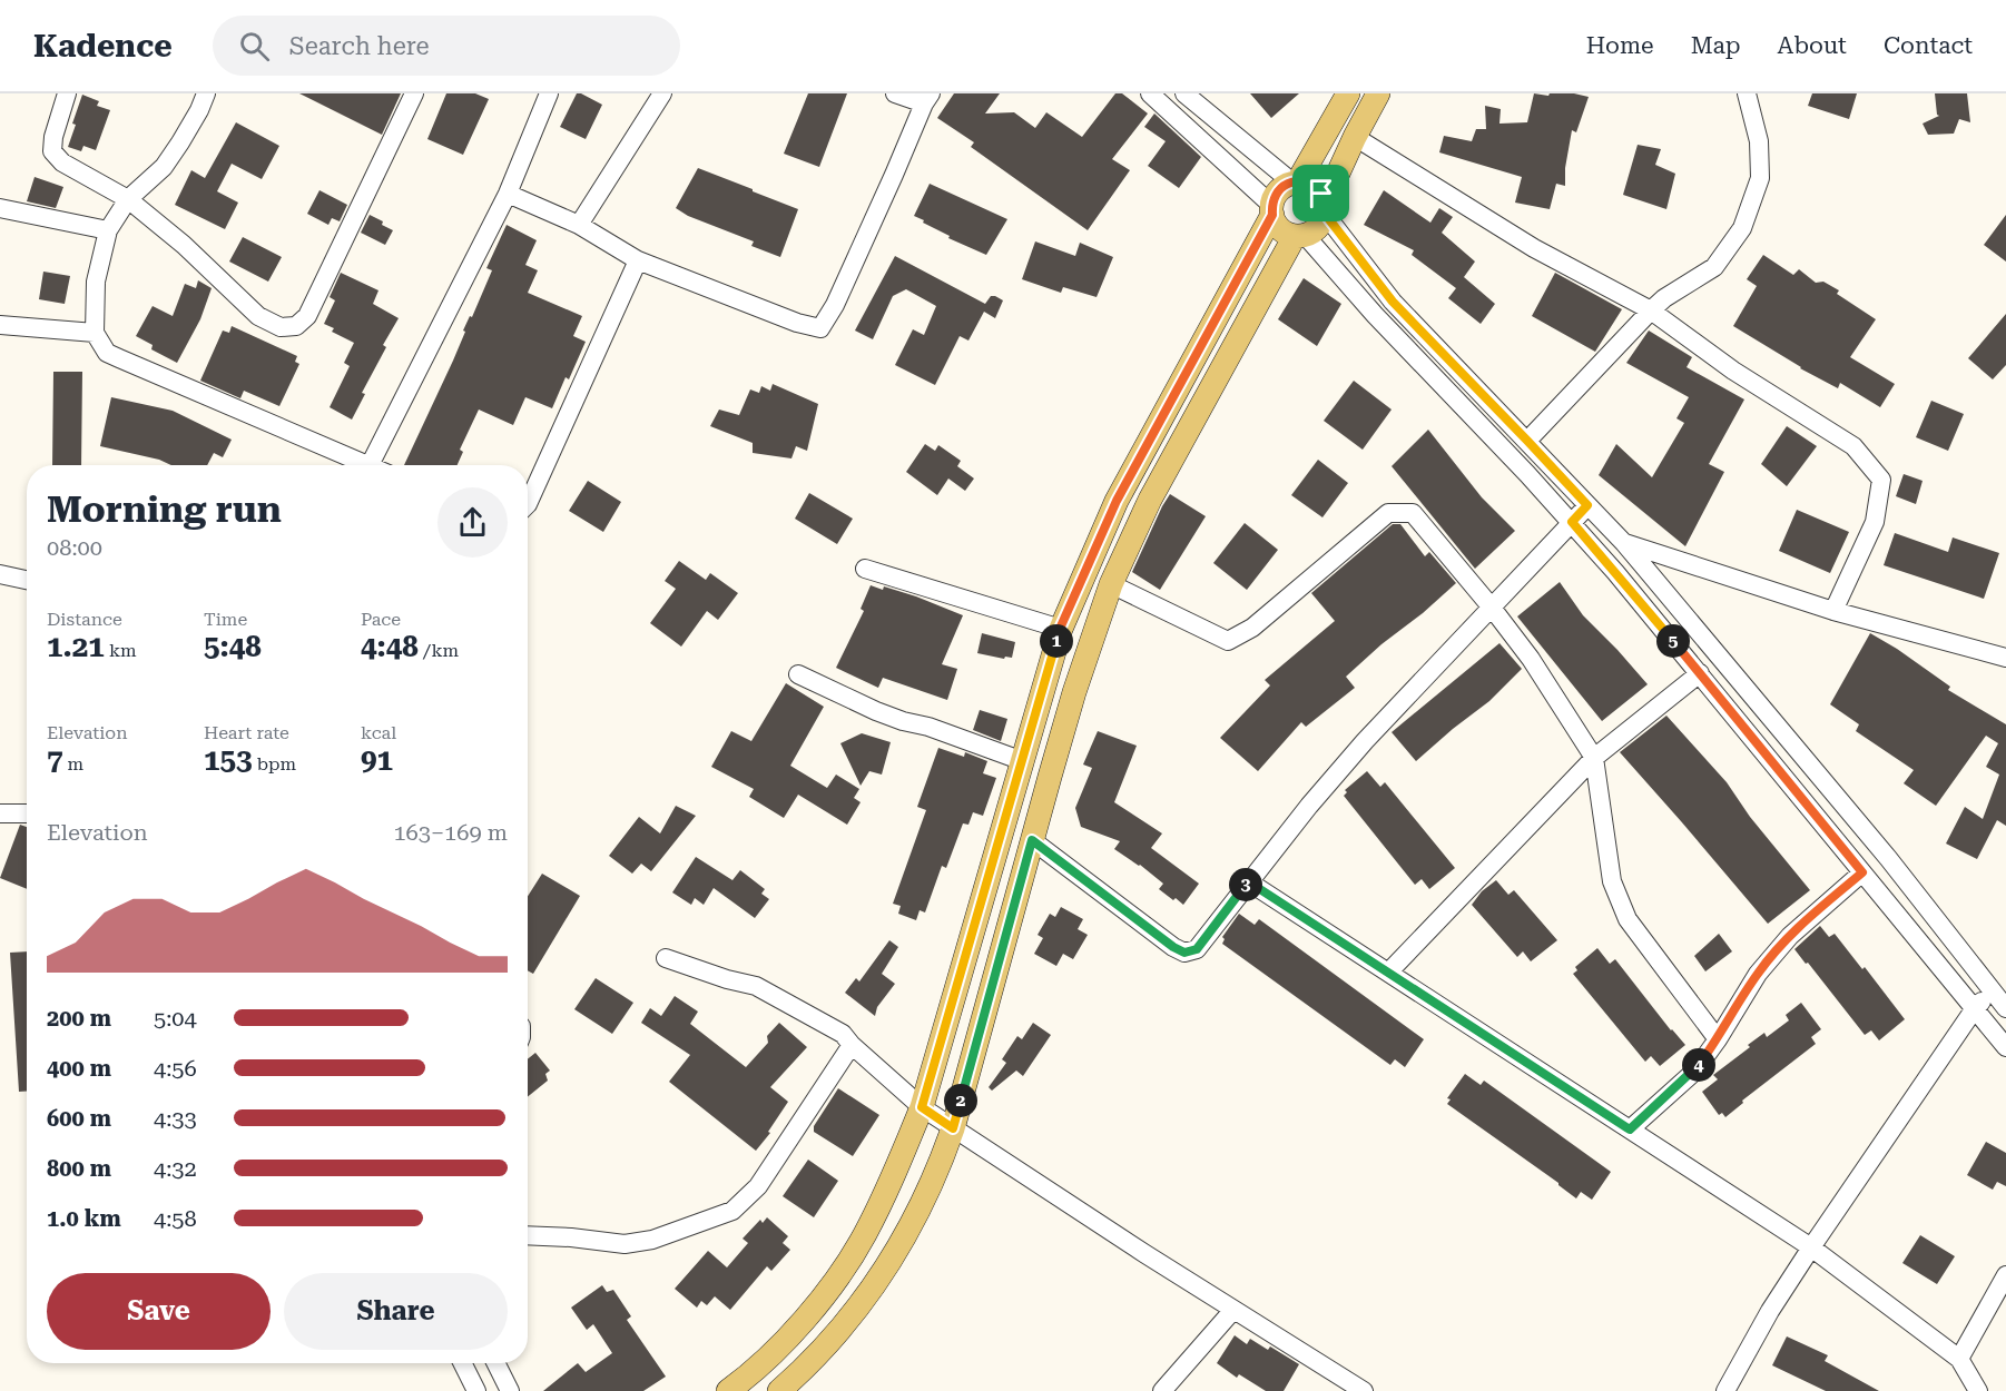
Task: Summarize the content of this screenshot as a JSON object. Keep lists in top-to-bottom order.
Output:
{
  "page": {
    "header": "Kadence",
    "search": "Search here",
    "nav": [
      "Home",
      "Map",
      "About",
      "Contact"
    ],
    "heading": ["Morning run", "08:00"],
    "stats": [
      ["Distance", "1.21 km"],
      ["Time", "5:48"],
      ["Pace", "4:48 /km"],
      ["Elevation", "7 m"],
      ["Heart rate", "153 bpm"],
      ["kcal", "91"]
    ],
    "pins": [
      "1",
      "5",
      "3",
      "4",
      "2"
    ],
    "chart": ["Elevation", "163–169 m"],
    "list": [
      {
        "name": "200 m",
        "note": "5:04"
      },
      {
        "name": "400 m",
        "note": "4:56"
      },
      {
        "name": "600 m",
        "note": "4:33"
      },
      {
        "name": "800 m",
        "note": "4:32"
      },
      {
        "name": "1.0 km",
        "note": "4:58"
      }
    ],
    "buttons": ["Save", "Share"]
  }
}
